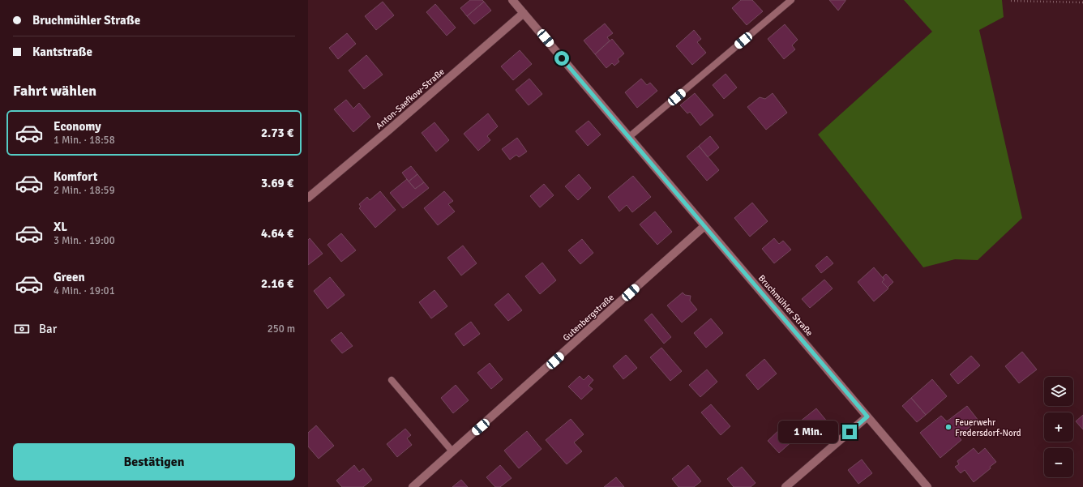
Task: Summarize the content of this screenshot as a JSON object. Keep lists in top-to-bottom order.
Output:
{
  "streets": {
    "street": ["Anton-Saefkow-Straße", "Bruchmühler Straße", "Gutenbergstraße"]
  },
  "crossings": [
    ["Anton-Saefkow-Straße", "Bruchmühler Straße"],
    ["Bruchmühler Straße", "Gutenbergstraße"]
  ],
  "places": ["Feuerwehr Fredersdorf-Nord"],
  "page": {
    "banner": ["Bruchmühler Straße", "Kantstraße"],
    "heading": "Fahrt wählen",
    "list": [
      {
        "name": "Economy",
        "note": "1 Min. · 18:58",
        "value": "2.73 €"
      },
      {
        "name": "Komfort",
        "note": "2 Min. · 18:59",
        "value": "3.69 €"
      },
      {
        "name": "XL",
        "note": "3 Min. · 19:00",
        "value": "4.64 €"
      },
      {
        "name": "Green",
        "note": "4 Min. · 19:01",
        "value": "2.16 €"
      }
    ],
    "pay": ["Bar", "250 m"],
    "map_buttons": ["+", "−"],
    "bubble": "1 Min.",
    "buttons": "Bestätigen"
  }
}
